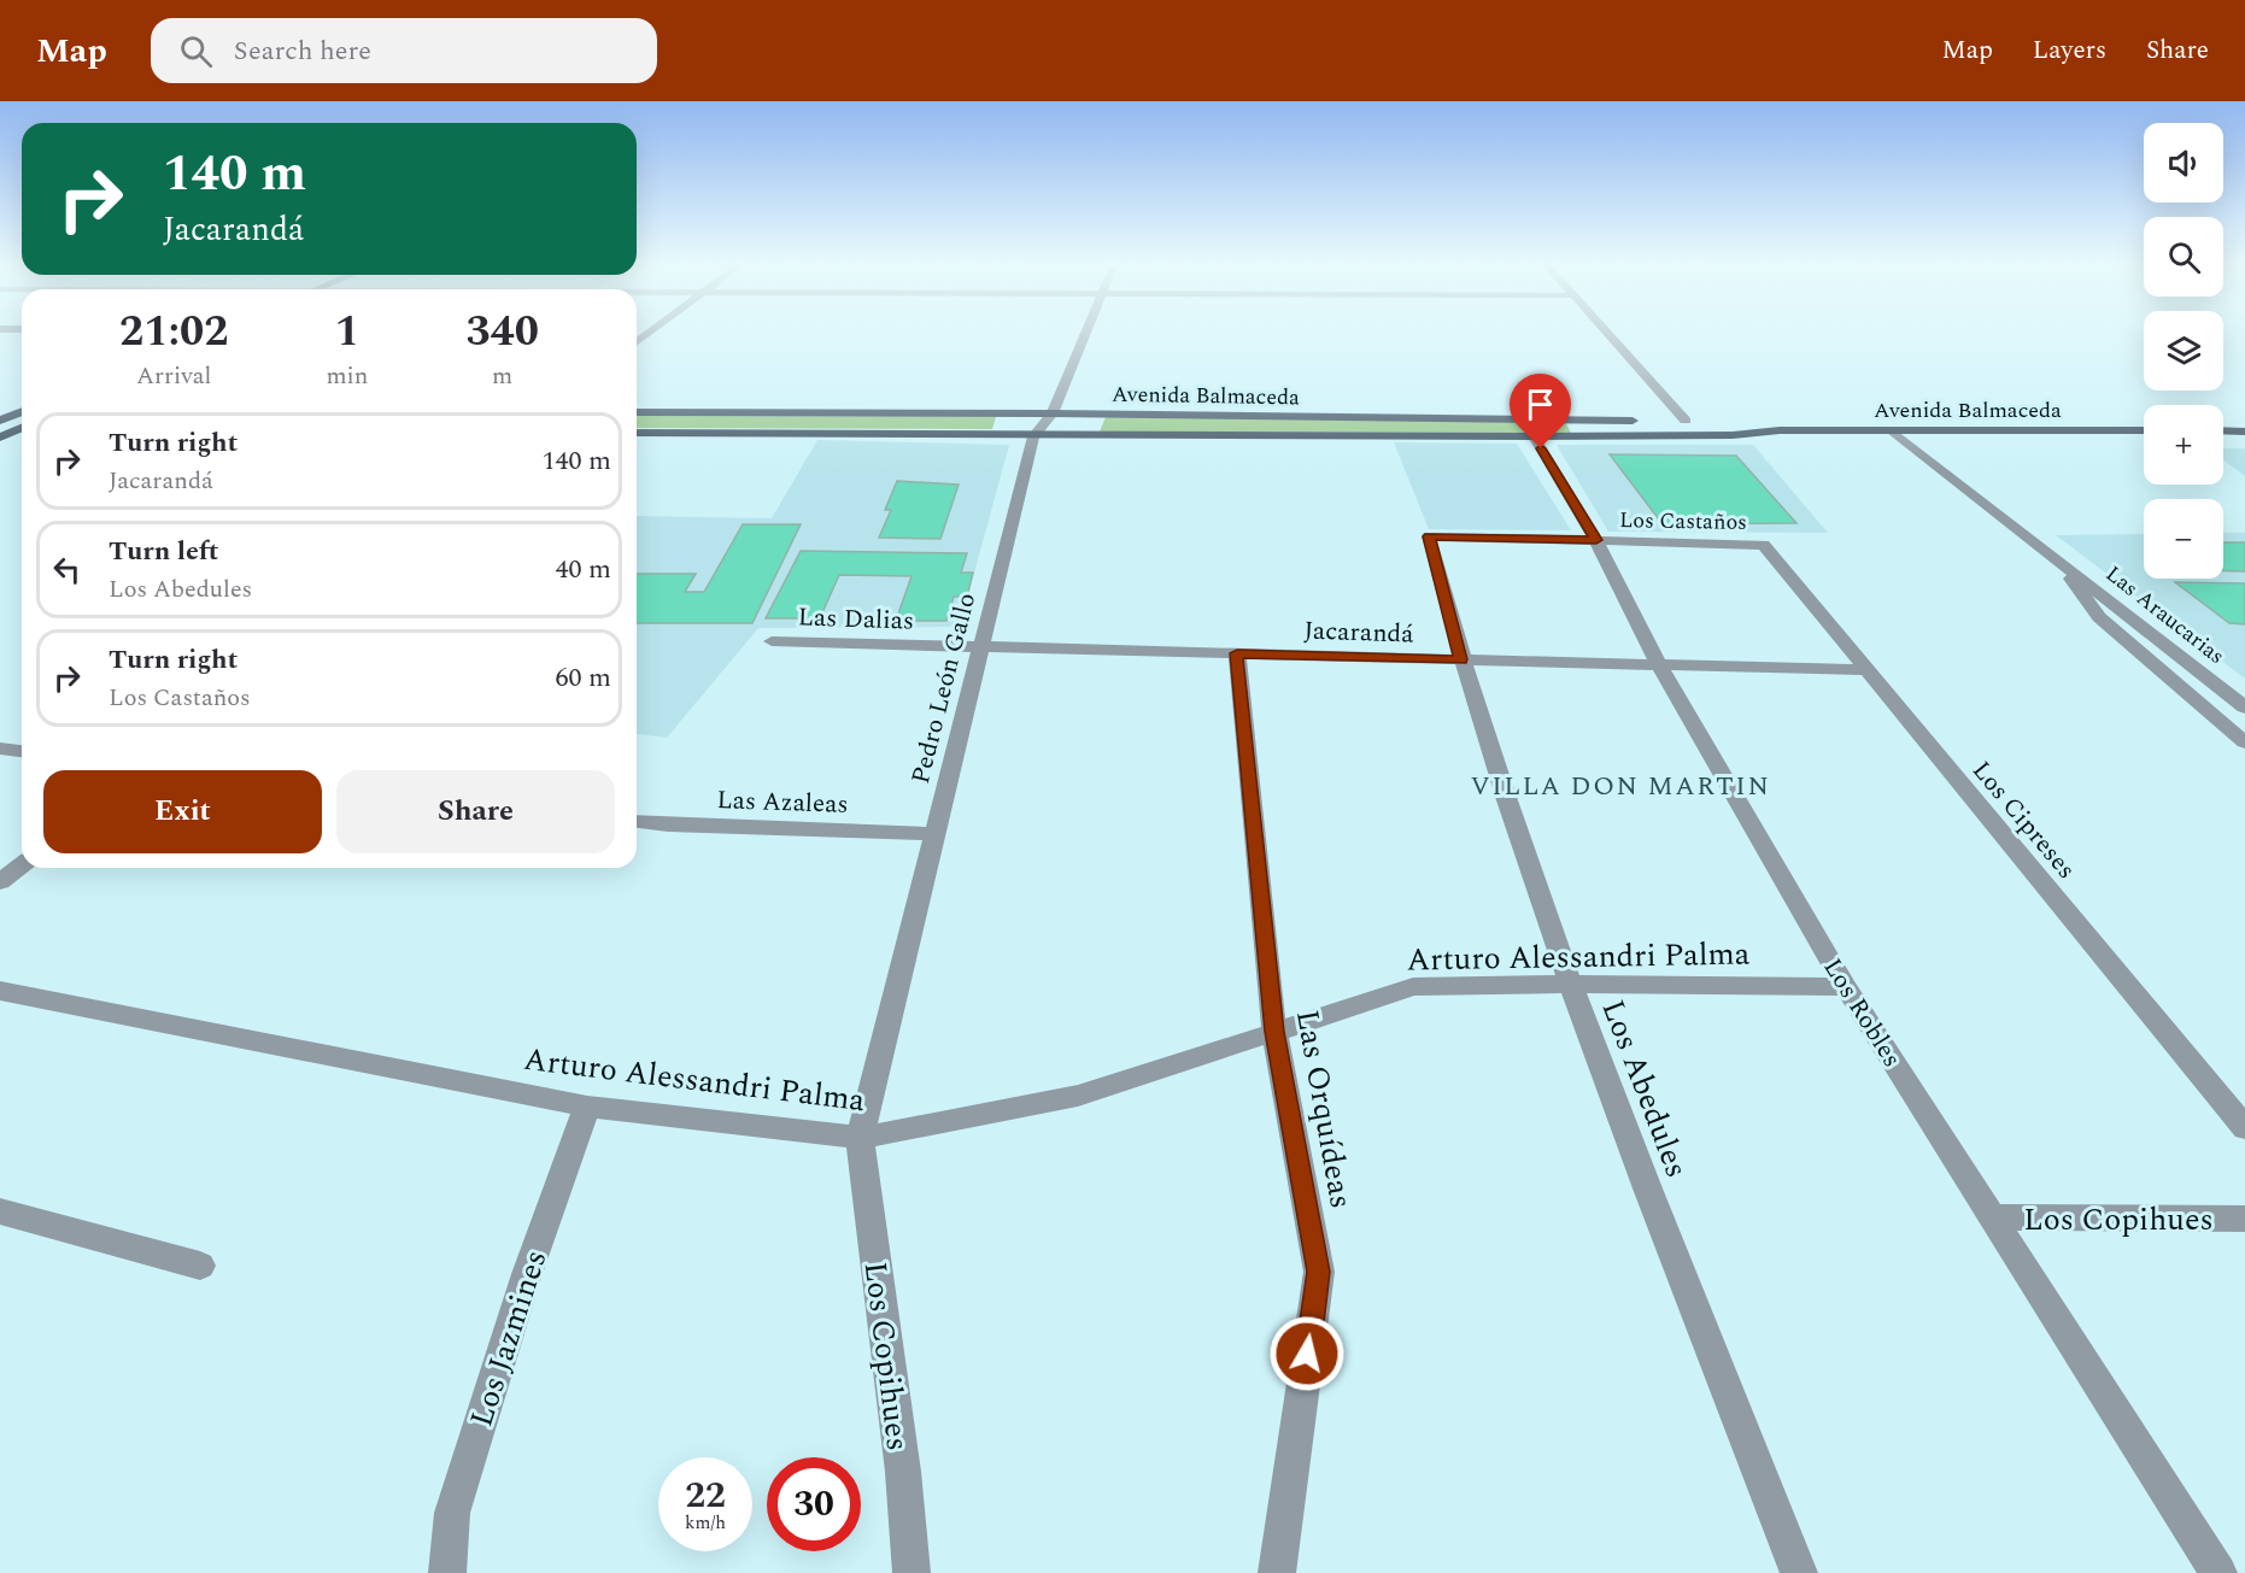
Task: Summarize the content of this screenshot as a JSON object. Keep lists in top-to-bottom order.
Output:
{
  "streets": {
    "main road": ["Avenida Balmaceda"],
    "street": [
      "Los Castaños",
      "Las Araucarias",
      "Las Dalias",
      "Jacarandá",
      "Pedro León Gallo",
      "Las Azaleas",
      "Los Cipreses",
      "Arturo Alessandri Palma",
      "Los Robles",
      "Los Abedules",
      "Las Orquídeas",
      "Los Copihues",
      "Los Jazmines"
    ]
  },
  "crossings": [
    ["Avenida Balmaceda", "Las Araucarias"],
    ["Avenida Balmaceda", "Pedro León Gallo"],
    ["Avenida Balmaceda", "Los Robles"],
    ["Los Castaños", "Los Cipreses"],
    ["Los Castaños", "Los Robles"],
    ["Los Castaños", "Los Abedules"],
    ["Las Dalias", "Jacarandá"],
    ["Las Dalias", "Pedro León Gallo"],
    ["Jacarandá", "Pedro León Gallo"],
    ["Jacarandá", "Los Cipreses"],
    ["Jacarandá", "Los Robles"],
    ["Jacarandá", "Los Abedules"],
    ["Jacarandá", "Las Orquídeas"],
    ["Pedro León Gallo", "Las Azaleas"],
    ["Pedro León Gallo", "Arturo Alessandri Palma"],
    ["Pedro León Gallo", "Los Copihues"],
    ["Arturo Alessandri Palma", "Los Robles"],
    ["Arturo Alessandri Palma", "Los Abedules"],
    ["Arturo Alessandri Palma", "Las Orquídeas"],
    ["Arturo Alessandri Palma", "Los Copihues"],
    ["Arturo Alessandri Palma", "Los Jazmines"],
    ["Los Robles", "Los Copihues"]
  ],
  "districts": ["VILLA DON MARTIN"],
  "page": {
    "header": "Map",
    "search": "Search here",
    "nav": ["Map", "Layers", "Share"],
    "map_buttons": ["+", "−"],
    "turn": ["140 m", "Jacarandá"],
    "eta": [
      "21:02",
      "Arrival",
      "1",
      "min",
      "340",
      "m"
    ],
    "list": [
      {
        "name": "Turn right",
        "note": "Jacarandá",
        "value": "140 m"
      },
      {
        "name": "Turn left",
        "note": "Los Abedules",
        "value": "40 m"
      },
      {
        "name": "Turn right",
        "note": "Los Castaños",
        "value": "60 m"
      }
    ],
    "buttons": ["Exit", "Share"],
    "speed": "22 km/h",
    "limit": "30"
  }
}
